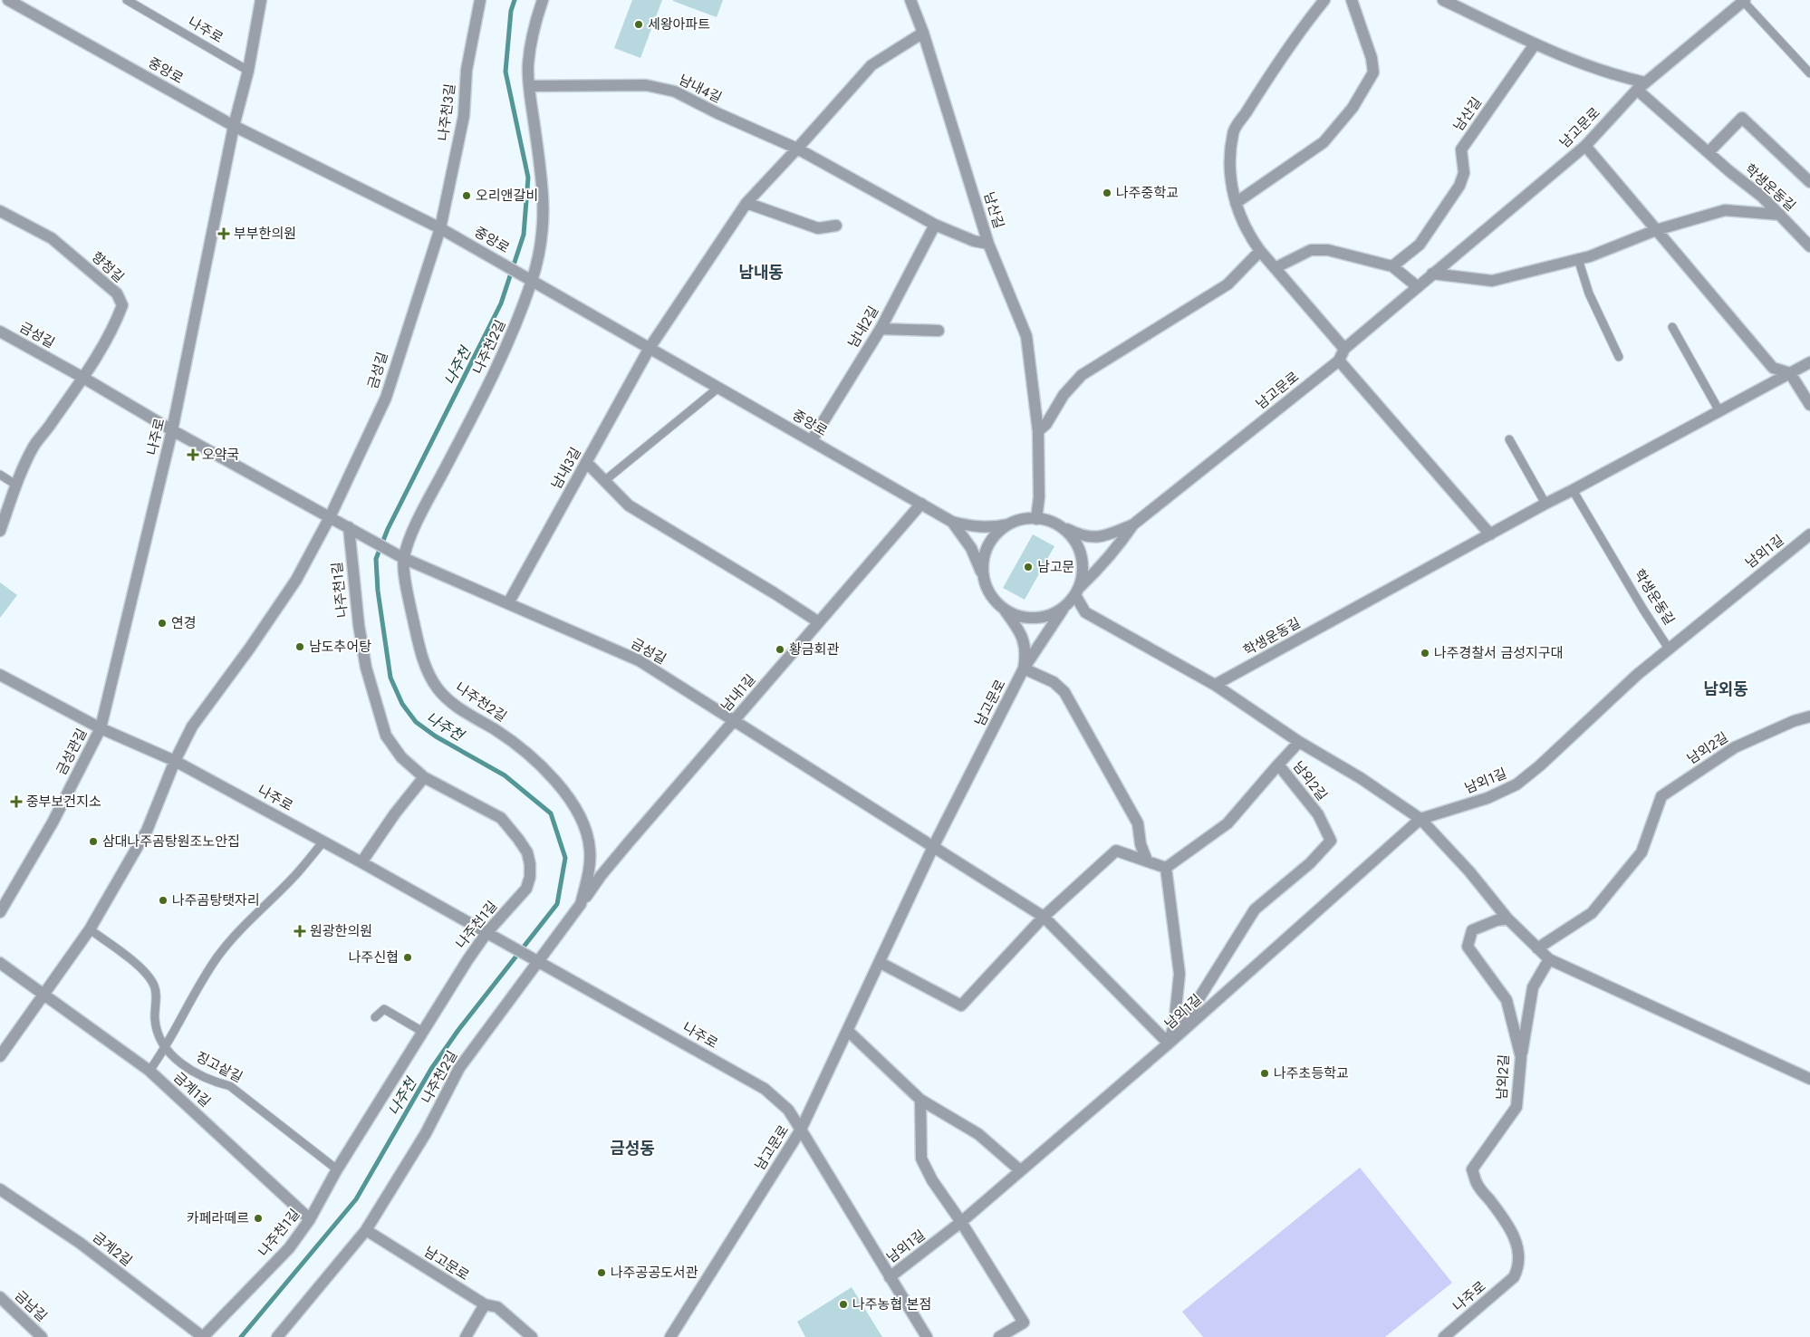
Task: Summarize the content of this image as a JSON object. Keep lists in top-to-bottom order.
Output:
{
  "streets": {
    "street": [
      "나주로",
      "중앙로",
      "남내4길",
      "나주천3길",
      "남산길",
      "남고문로",
      "학생운동길",
      "향청길",
      "남내2길",
      "금성길",
      "나주천2길",
      "남내3길",
      "남외1길",
      "나주천1길",
      "남내1길",
      "남외2길",
      "금성관길",
      "금계1길",
      "금계2길",
      "금남길"
    ],
    "lane": ["징고샅길"]
  },
  "crossings": [
    ["나주로", "중앙로"],
    ["나주로", "남고문로"],
    ["나주로", "금성길"],
    ["나주로", "나주천2길"],
    ["나주로", "남외1길"],
    ["나주로", "나주천1길"],
    ["나주로", "남외2길"],
    ["나주로", "금성관길"],
    ["중앙로", "나주천3길"],
    ["중앙로", "남내2길"],
    ["중앙로", "금성길"],
    ["중앙로", "나주천2길"],
    ["중앙로", "남내3길"],
    ["중앙로", "남내1길"],
    ["남내4길", "남산길"],
    ["남내4길", "남내2길"],
    ["남내4길", "나주천2길"],
    ["나주천3길", "금성길"],
    ["남산길", "남고문로"],
    ["남고문로", "학생운동길"],
    ["남고문로", "금성길"],
    ["남고문로", "나주천2길"],
    ["남고문로", "남외1길"],
    ["학생운동길", "남외1길"],
    ["학생운동길", "남외2길"],
    ["향청길", "금성길"],
    ["금성길", "나주천2길"],
    ["금성길", "남내3길"],
    ["금성길", "남외1길"],
    ["금성길", "나주천1길"],
    ["금성길", "남내1길"],
    ["나주천2길", "남내1길"],
    ["남외1길", "남외2길"],
    ["나주천1길", "징고샅길"],
    ["나주천1길", "금계1길"],
    ["나주천1길", "금계2길"]
  ],
  "districts": ["남내동", "남외동", "금성동"],
  "water": ["나주천"],
  "places": {
    "other": [
      "세왕아파트",
      "나주중학교",
      "오리앤갈비",
      "남고문",
      "연경",
      "남도추어탕",
      "황금회관",
      "나주경찰서 금성지구대",
      "삼대나주곰탕원조노안집",
      "나주곰탕탯자리",
      "나주신협",
      "나주초등학교",
      "카페라떼르",
      "나주공공도서관",
      "나주농협 본점"
    ],
    "health": [
      "부부한의원",
      "오약국",
      "중부보건지소",
      "원광한의원"
    ]
  }
}
